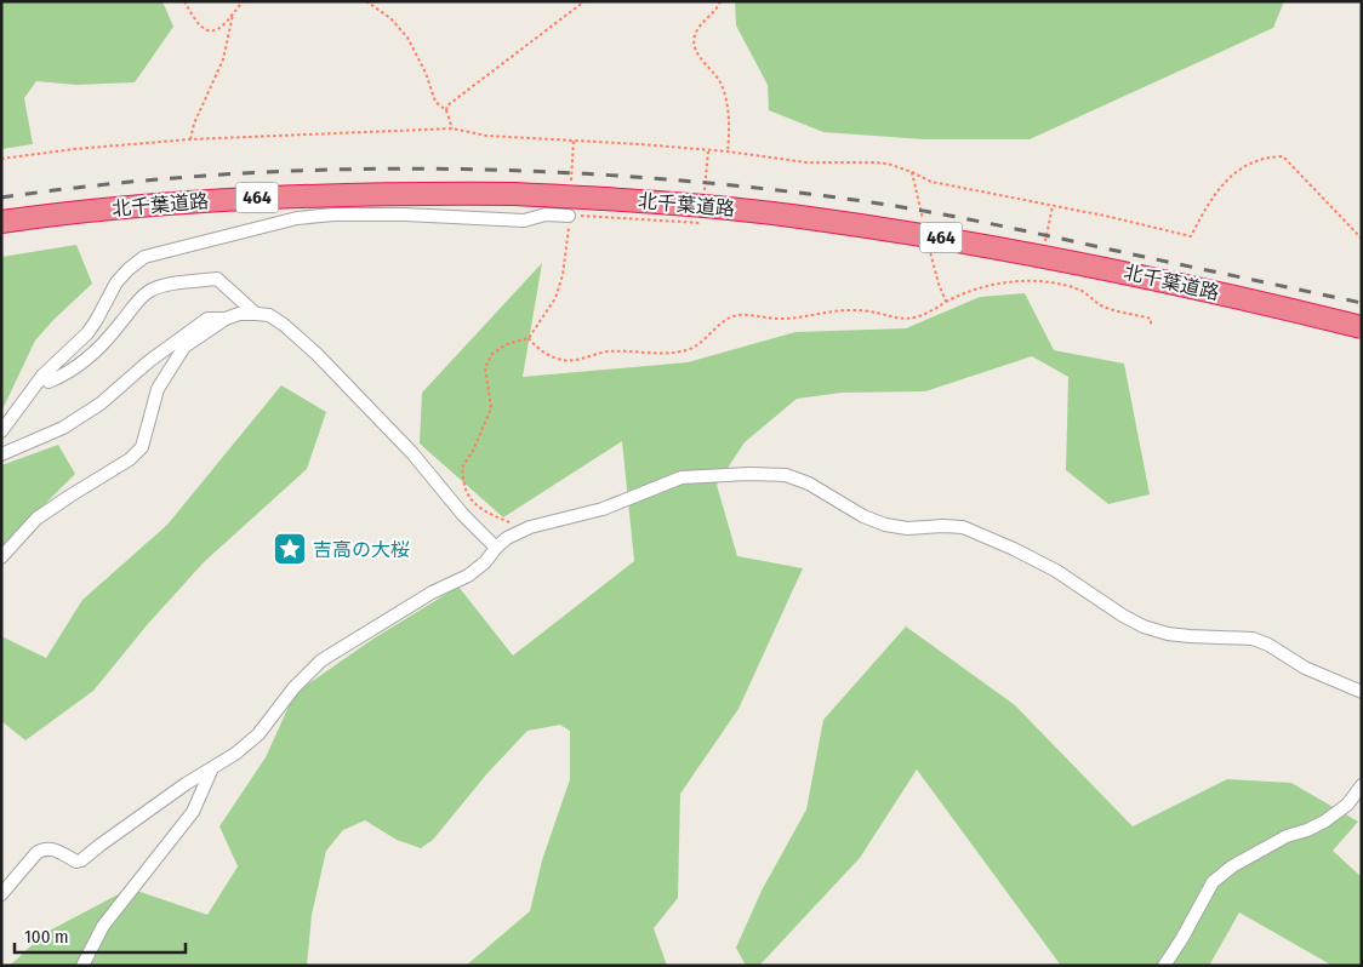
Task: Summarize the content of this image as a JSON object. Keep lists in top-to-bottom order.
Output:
{
  "streets": {
    "highway": ["464", "北千葉道路"]
  },
  "places": {
    "place": ["吉高の大桜"]
  },
  "scale_bar": "100 m"
}
